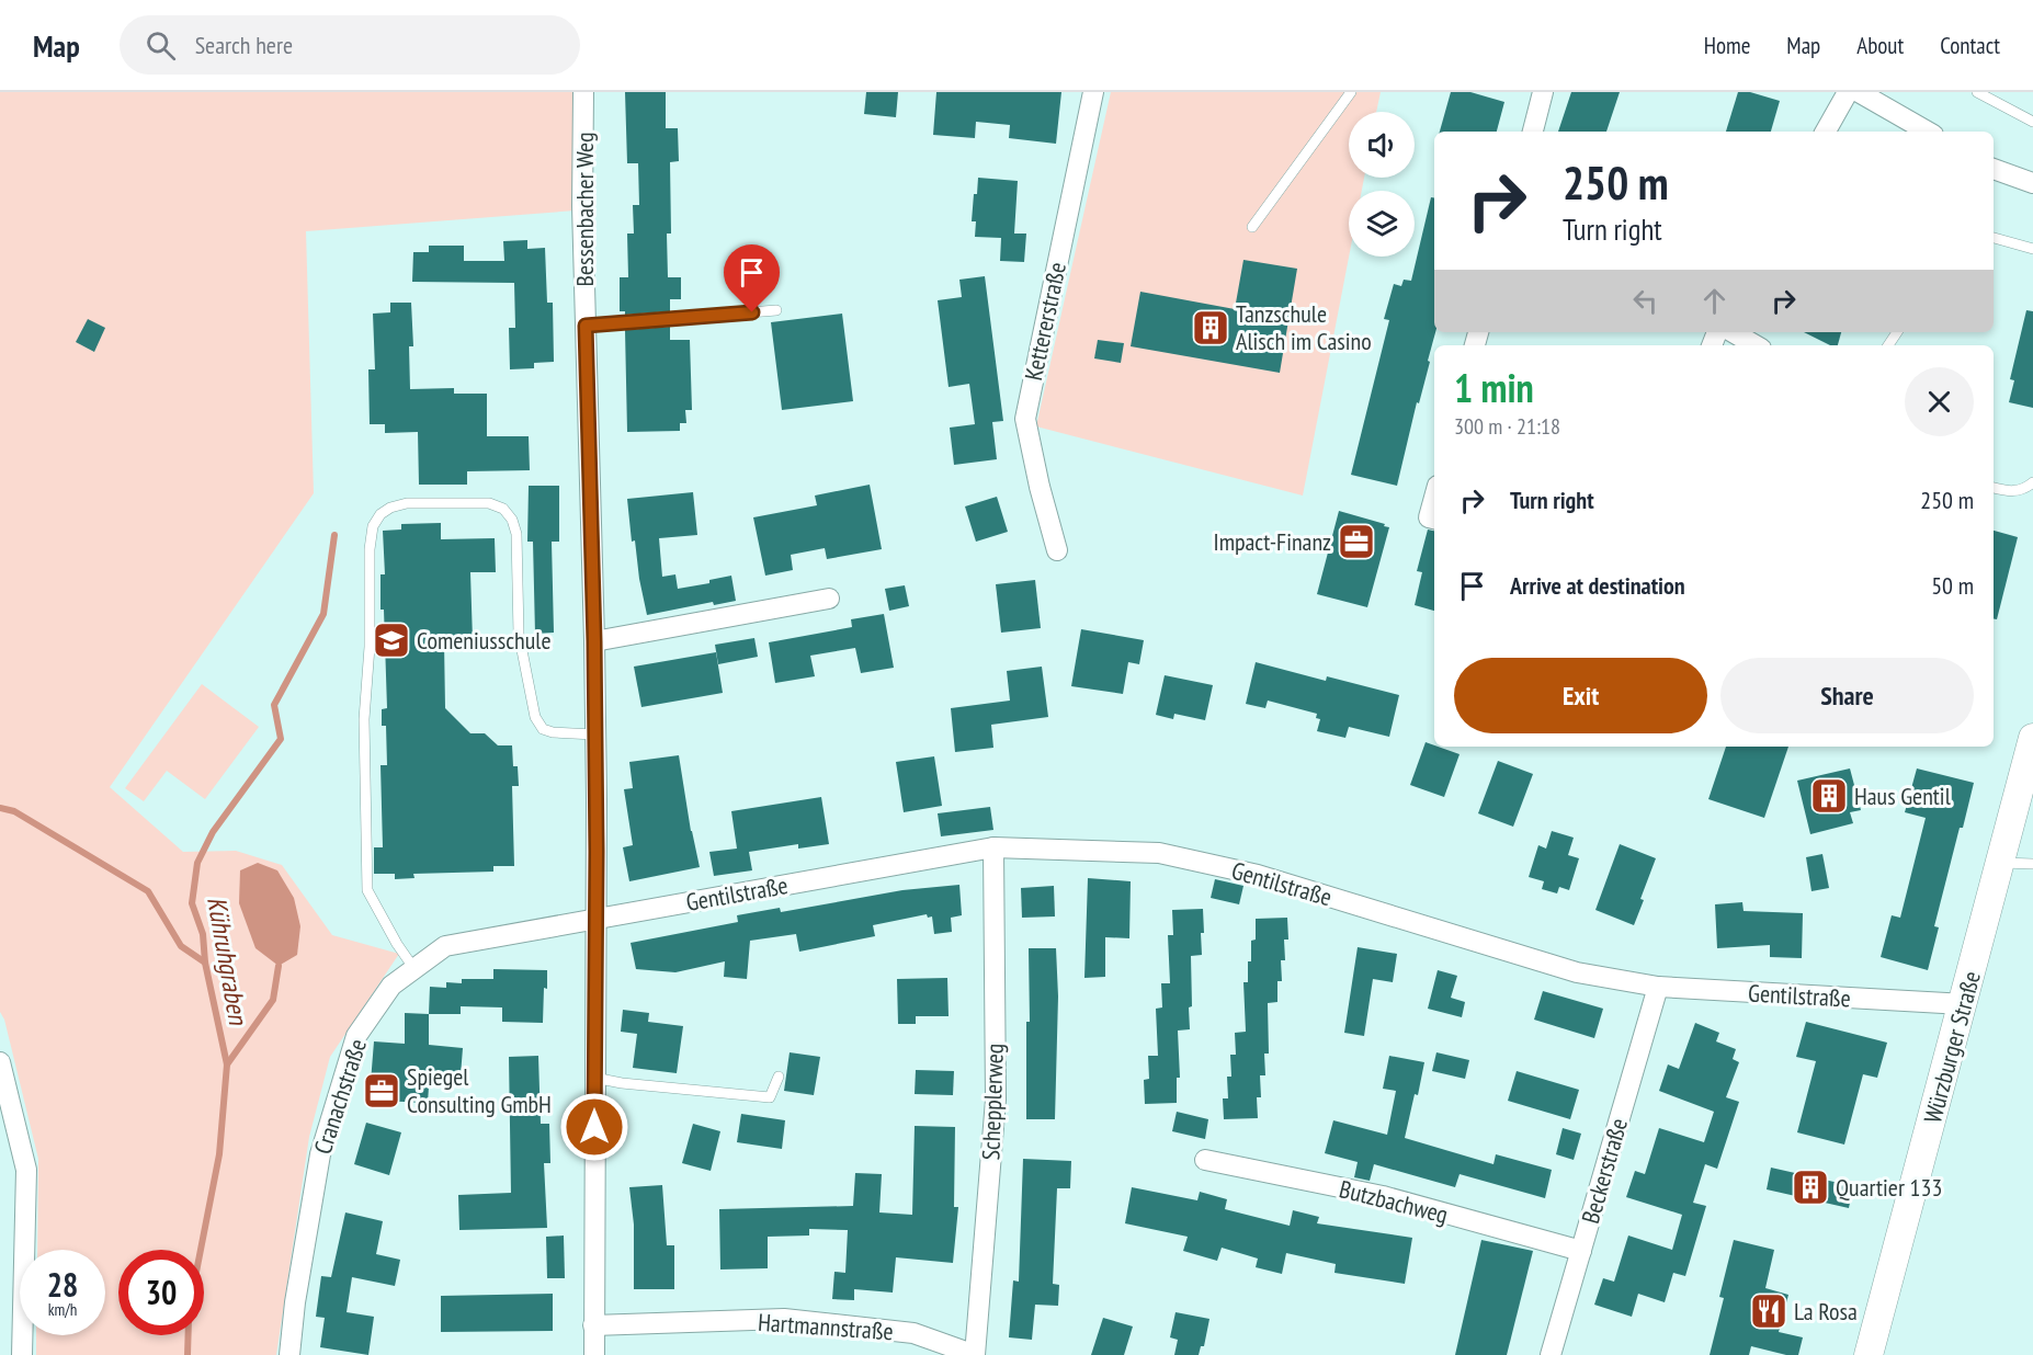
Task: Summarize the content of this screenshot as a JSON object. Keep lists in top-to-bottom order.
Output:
{
  "streets": {
    "main road": ["Würzburger Straße"],
    "street": [
      "Bessenbacher Weg",
      "Kettererstraße",
      "Gentilstraße",
      "Cranachstraße",
      "Schepplerweg",
      "Beckerstraße",
      "Butzbachweg",
      "Hartmannstraße"
    ]
  },
  "crossings": [
    ["Bessenbacher Weg", "Gentilstraße"],
    ["Bessenbacher Weg", "Cranachstraße"],
    ["Bessenbacher Weg", "Hartmannstraße"],
    ["Gentilstraße", "Würzburger Straße"],
    ["Gentilstraße", "Cranachstraße"],
    ["Gentilstraße", "Schepplerweg"],
    ["Gentilstraße", "Beckerstraße"],
    ["Schepplerweg", "Hartmannstraße"],
    ["Beckerstraße", "Butzbachweg"]
  ],
  "water": ["Kühruhgraben"],
  "places": {
    "building": ["Tanzschule Alisch im Casino", "Haus Gentil", "Quartier 133"],
    "office": ["Impact-Finanz", "Spiegel Consulting GmbH"],
    "school or university": ["Comeniusschule"],
    "restaurant": ["La Rosa"]
  },
  "page": {
    "header": "Map",
    "search": "Search here",
    "nav": [
      "Home",
      "Map",
      "About",
      "Contact"
    ],
    "turn": ["250 m", "Turn right"],
    "heading": ["1 min", "300 m · 21:18"],
    "list": [
      {
        "name": "Turn right",
        "value": "250 m"
      },
      {
        "name": "Arrive at destination",
        "value": "50 m"
      }
    ],
    "buttons": ["Exit", "Share"],
    "speed": "28 km/h",
    "limit": "30"
  }
}
